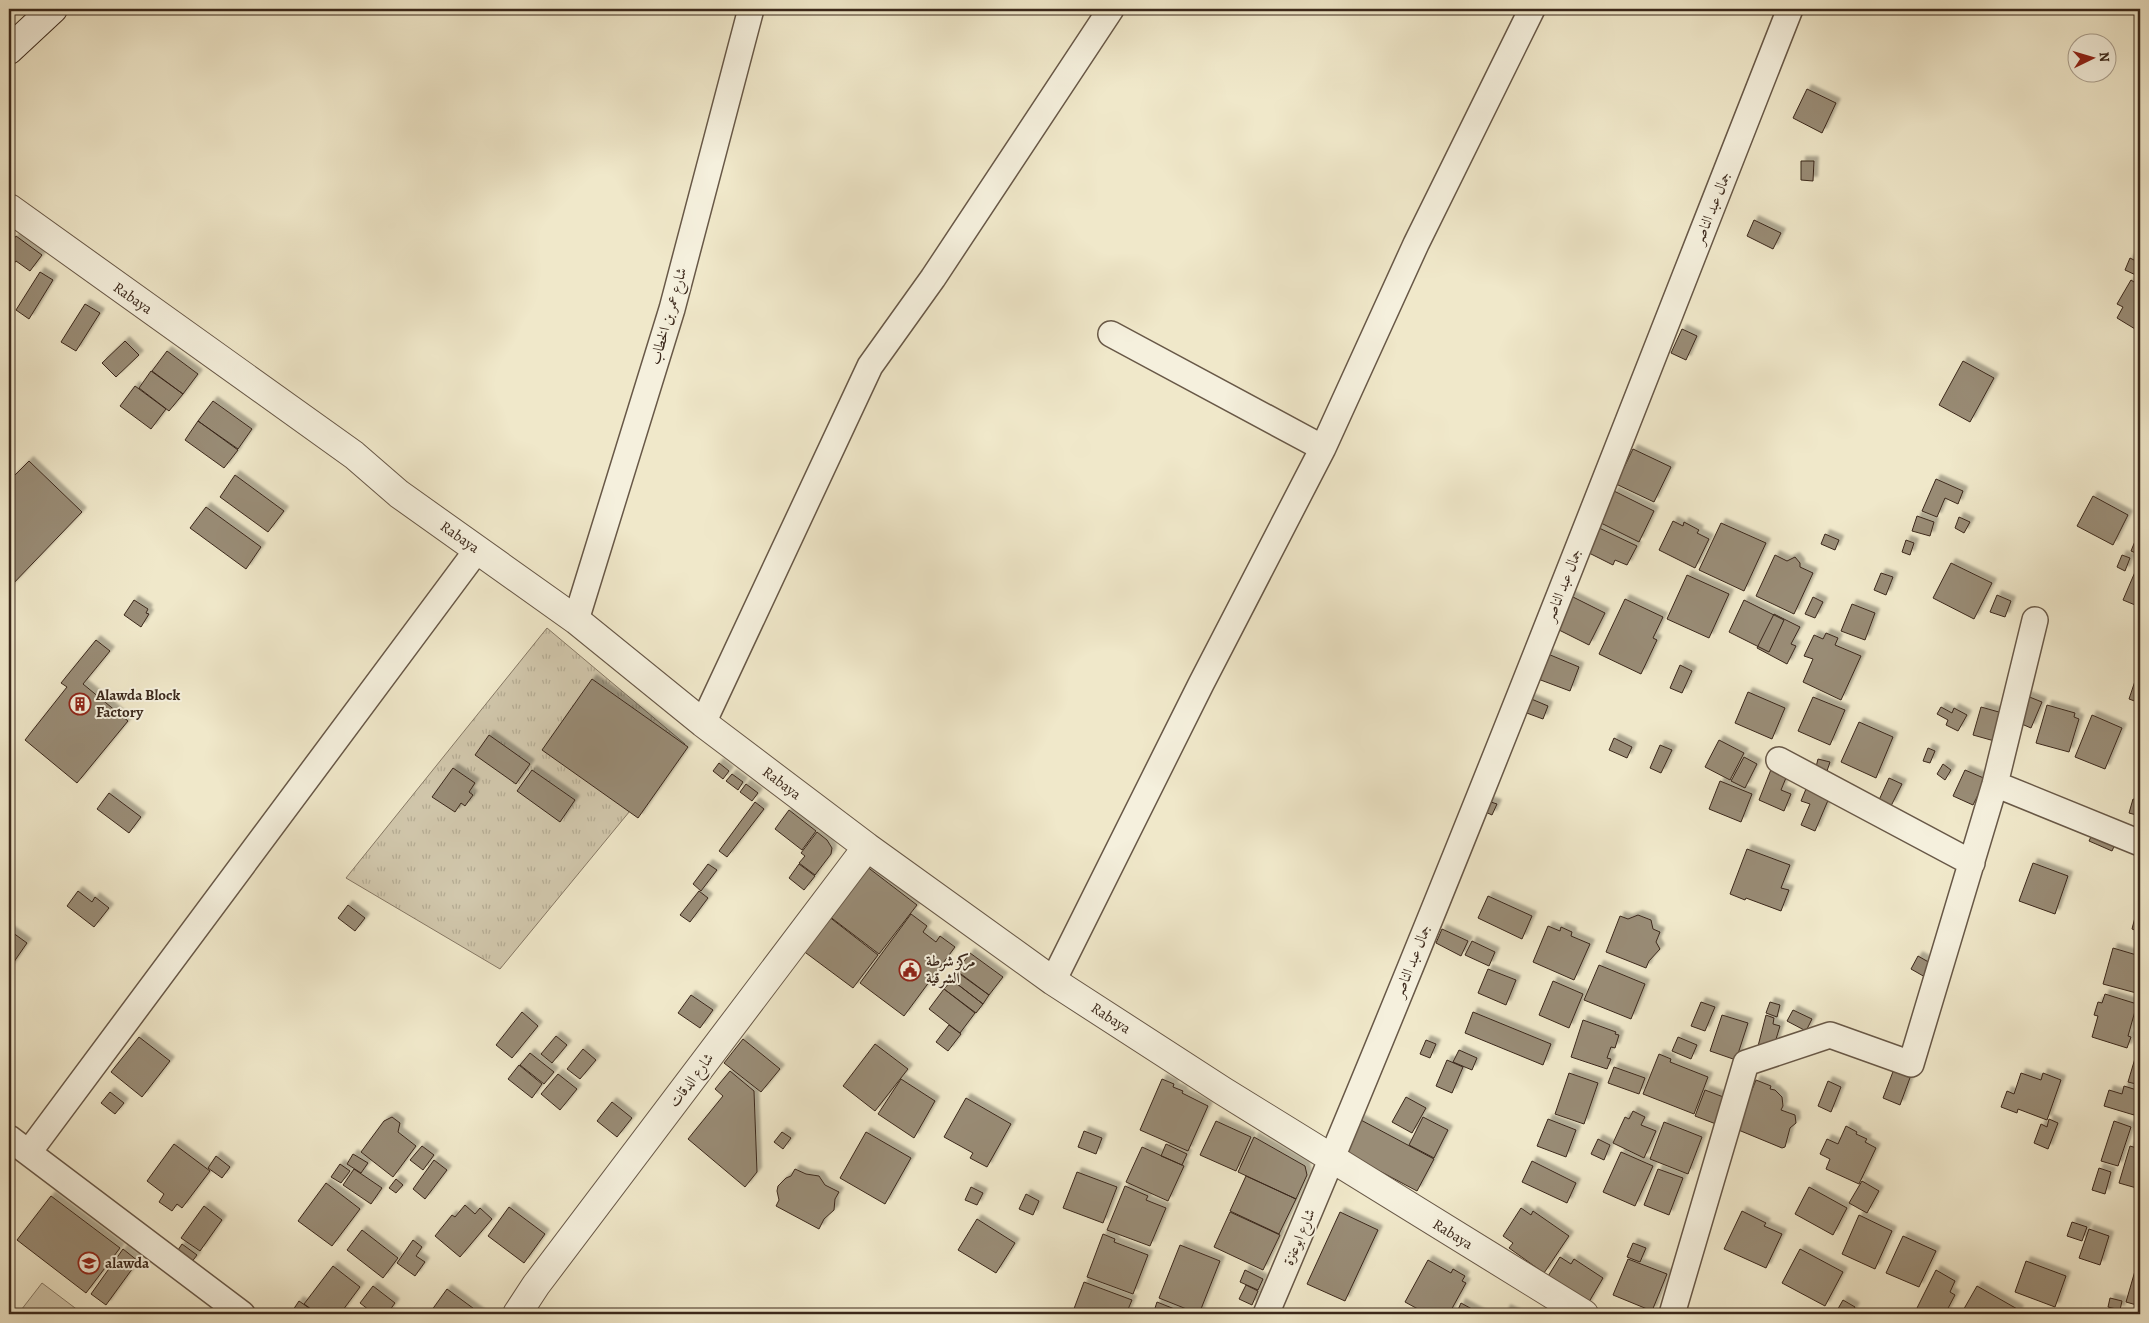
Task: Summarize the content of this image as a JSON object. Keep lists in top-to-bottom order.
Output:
{
  "streets": {
    "street": [
      "جمال عبد الناصر",
      "Rabaya",
      "شارع عمر بن الخطاب",
      "شارع الدقات",
      "شارع ابوعنزة"
    ]
  },
  "crossings": [
    ["جمال عبد الناصر", "Rabaya"],
    ["جمال عبد الناصر", "شارع ابوعنزة"],
    ["Rabaya", "شارع عمر بن الخطاب"],
    ["Rabaya", "شارع الدقات"],
    ["Rabaya", "شارع ابوعنزة"]
  ],
  "places": {
    "building": ["Alawda Block Factory"],
    "public building": ["مركز شرطة الشرقية"],
    "school or university": ["alawda"]
  },
  "north": "right"
}
